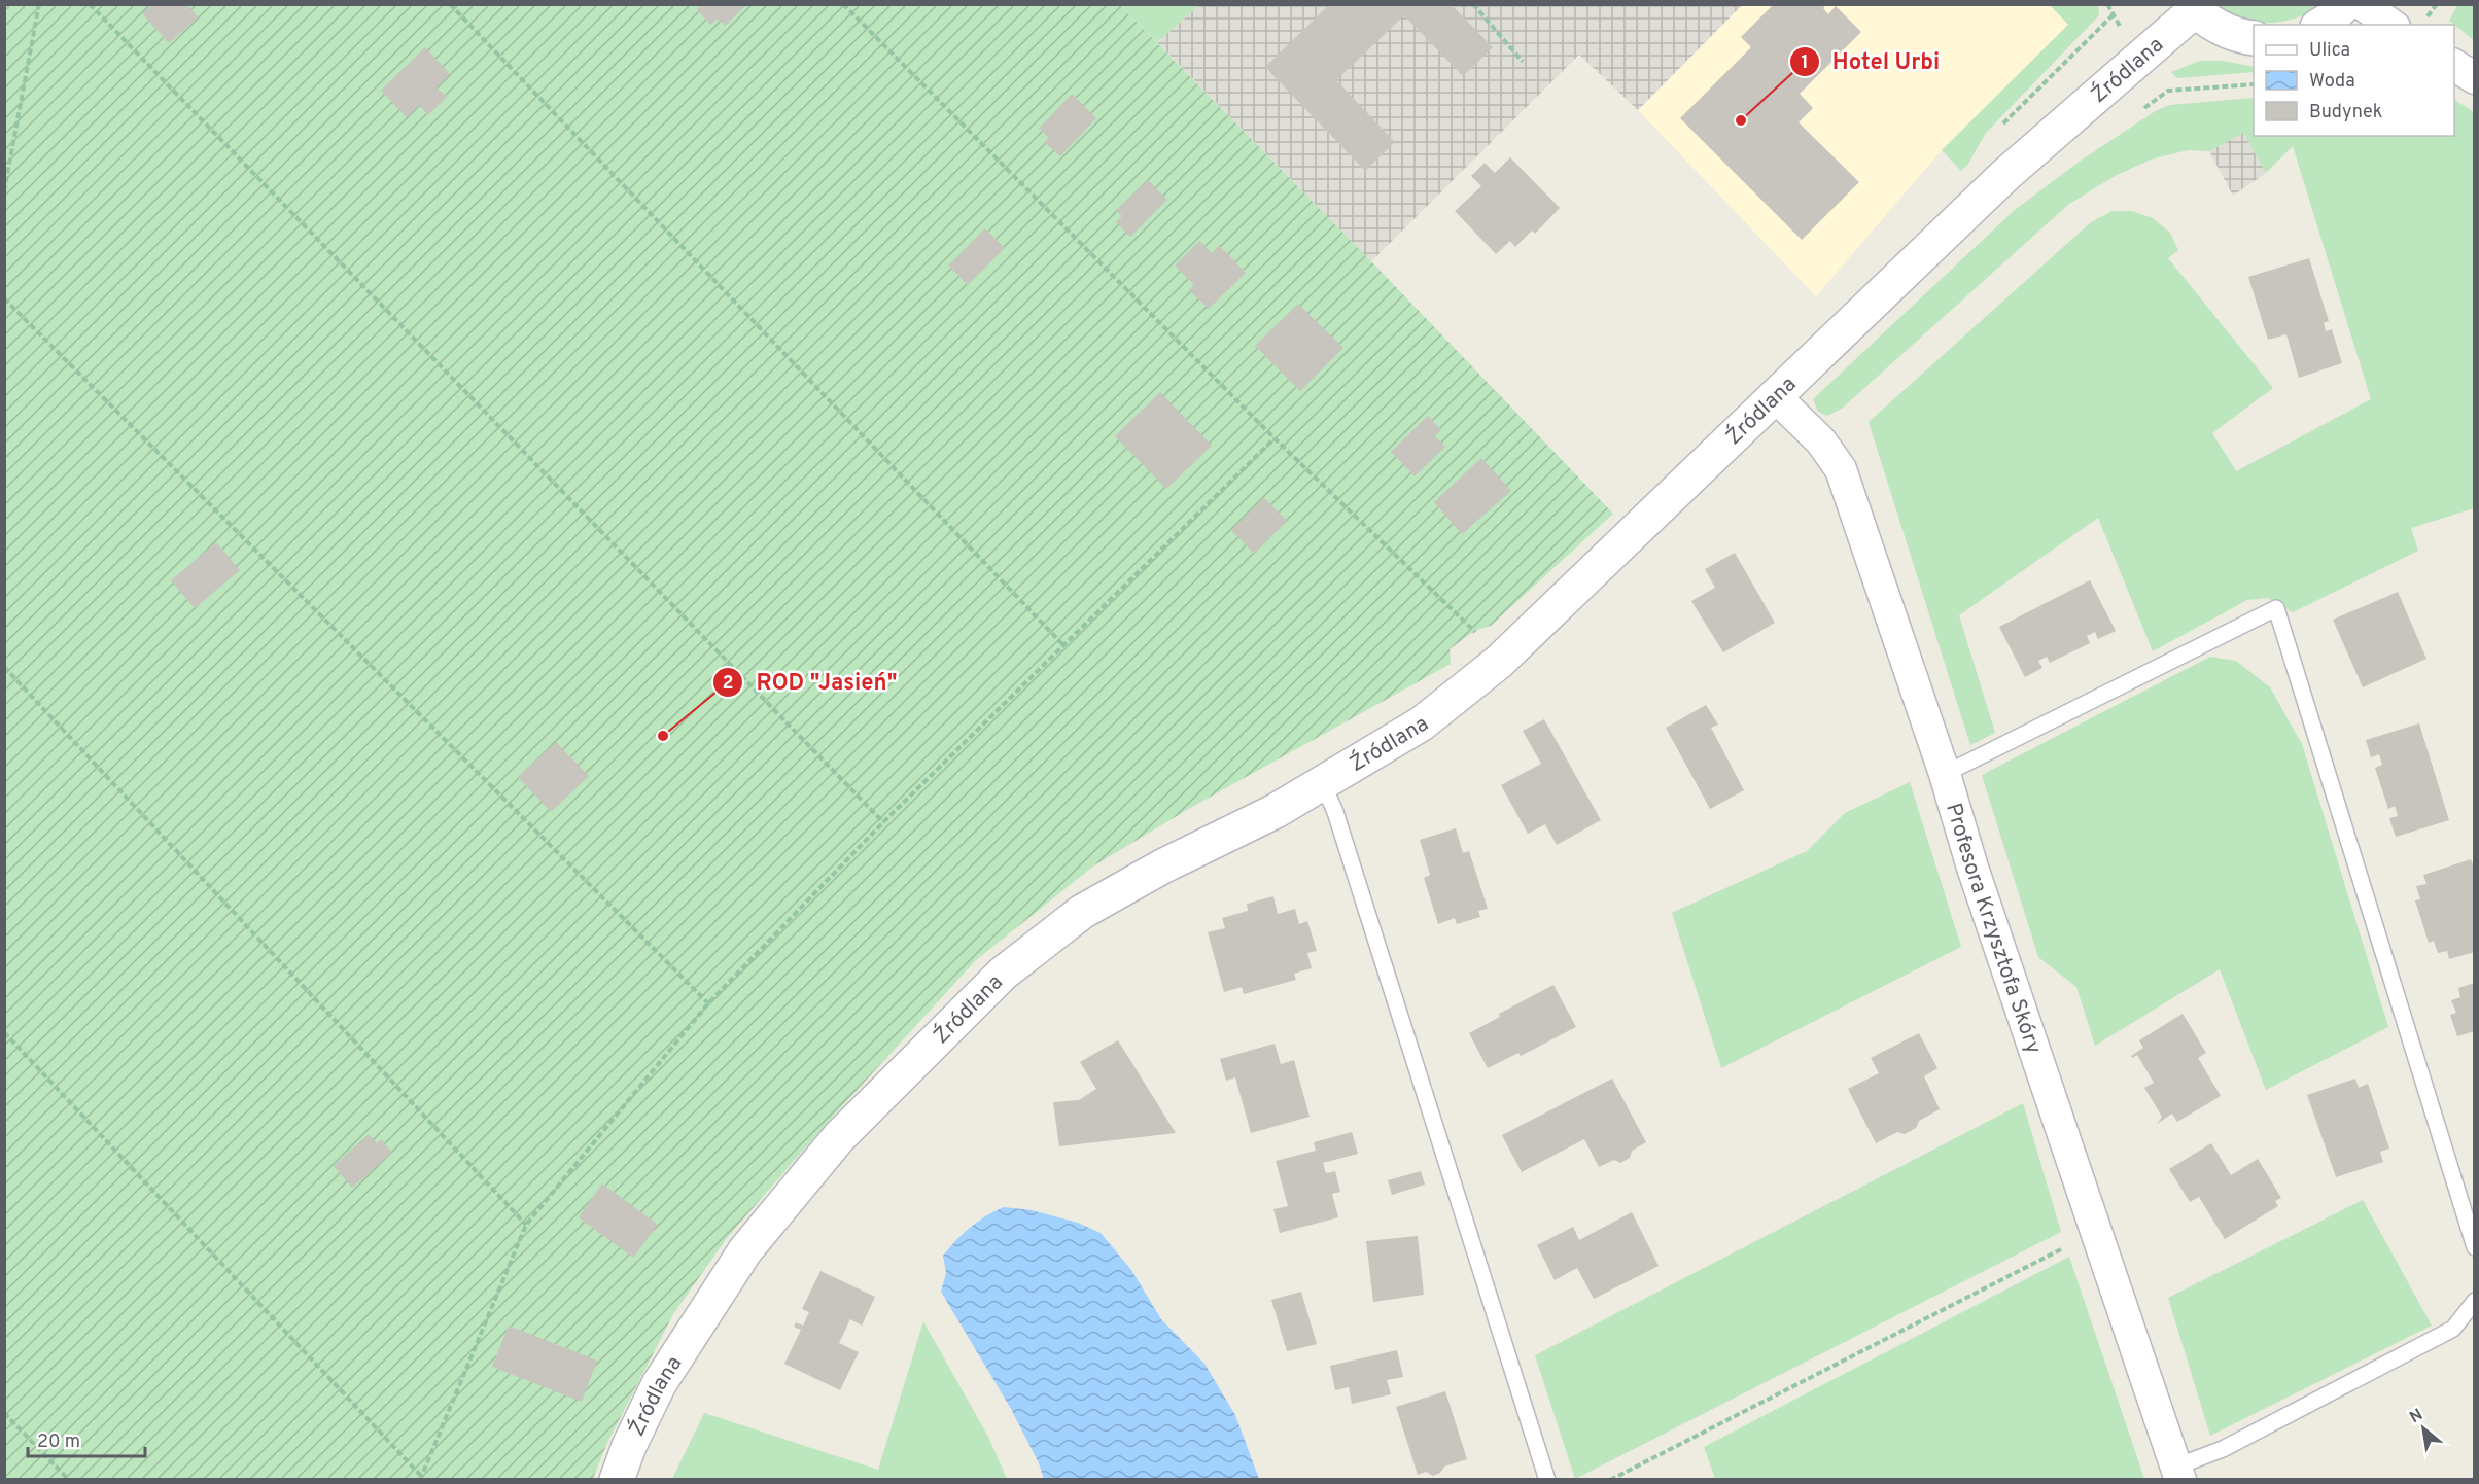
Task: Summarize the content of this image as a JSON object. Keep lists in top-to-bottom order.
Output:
{
  "streets": {
    "street": ["Źródlana", "Profesora Krzysztofa Skóry"]
  },
  "crossings": [
    ["Źródlana", "Profesora Krzysztofa Skóry"]
  ],
  "places": ["Hotel Urbi", "ROD \"Jasień\""],
  "legend": ["Ulica", "Woda", "Budynek"],
  "scale_bar": "20 m",
  "north": "top left"
}
